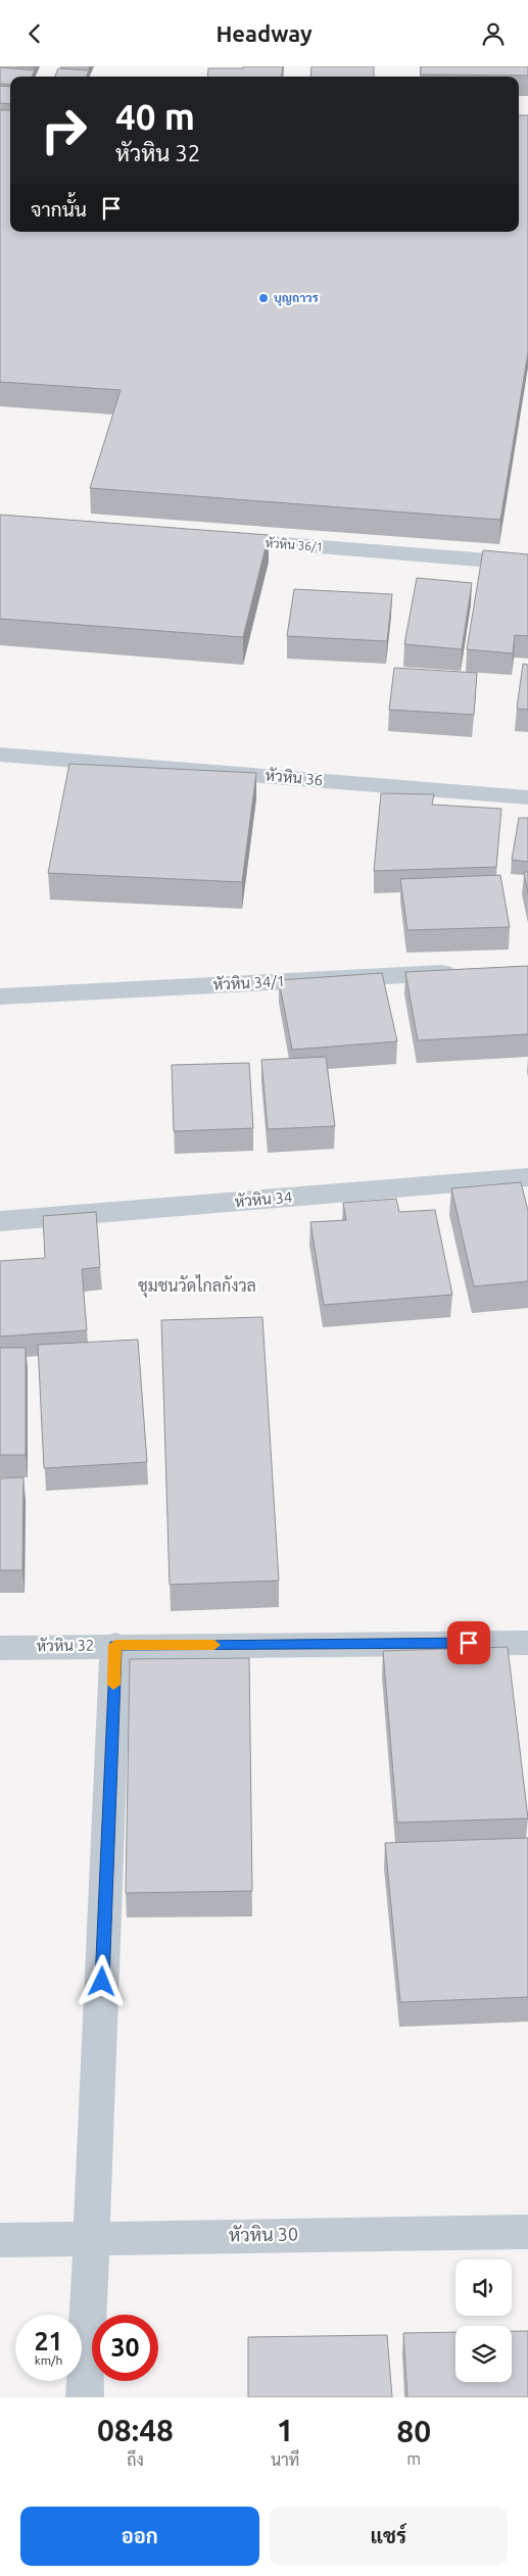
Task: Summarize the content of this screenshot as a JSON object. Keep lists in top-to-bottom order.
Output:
{
  "streets": {
    "street": [
      "หัวหิน 36/1",
      "หัวหิน 36",
      "หัวหิน 34/1",
      "หัวหิน 34",
      "หัวหิน 32",
      "หัวหิน 30"
    ]
  },
  "districts": ["ชุมชนวัดไกลกังวล"],
  "places": ["บุญถาวร"],
  "page": {
    "header": "Headway",
    "turn": ["40 m", "หัวหิน 32"],
    "then": "จากนั้น",
    "speed": "21 km/h",
    "limit": "30",
    "eta": [
      "08:48",
      "ถึง",
      "1",
      "นาที",
      "80",
      "m"
    ],
    "buttons": ["ออก", "แชร์"]
  }
}
